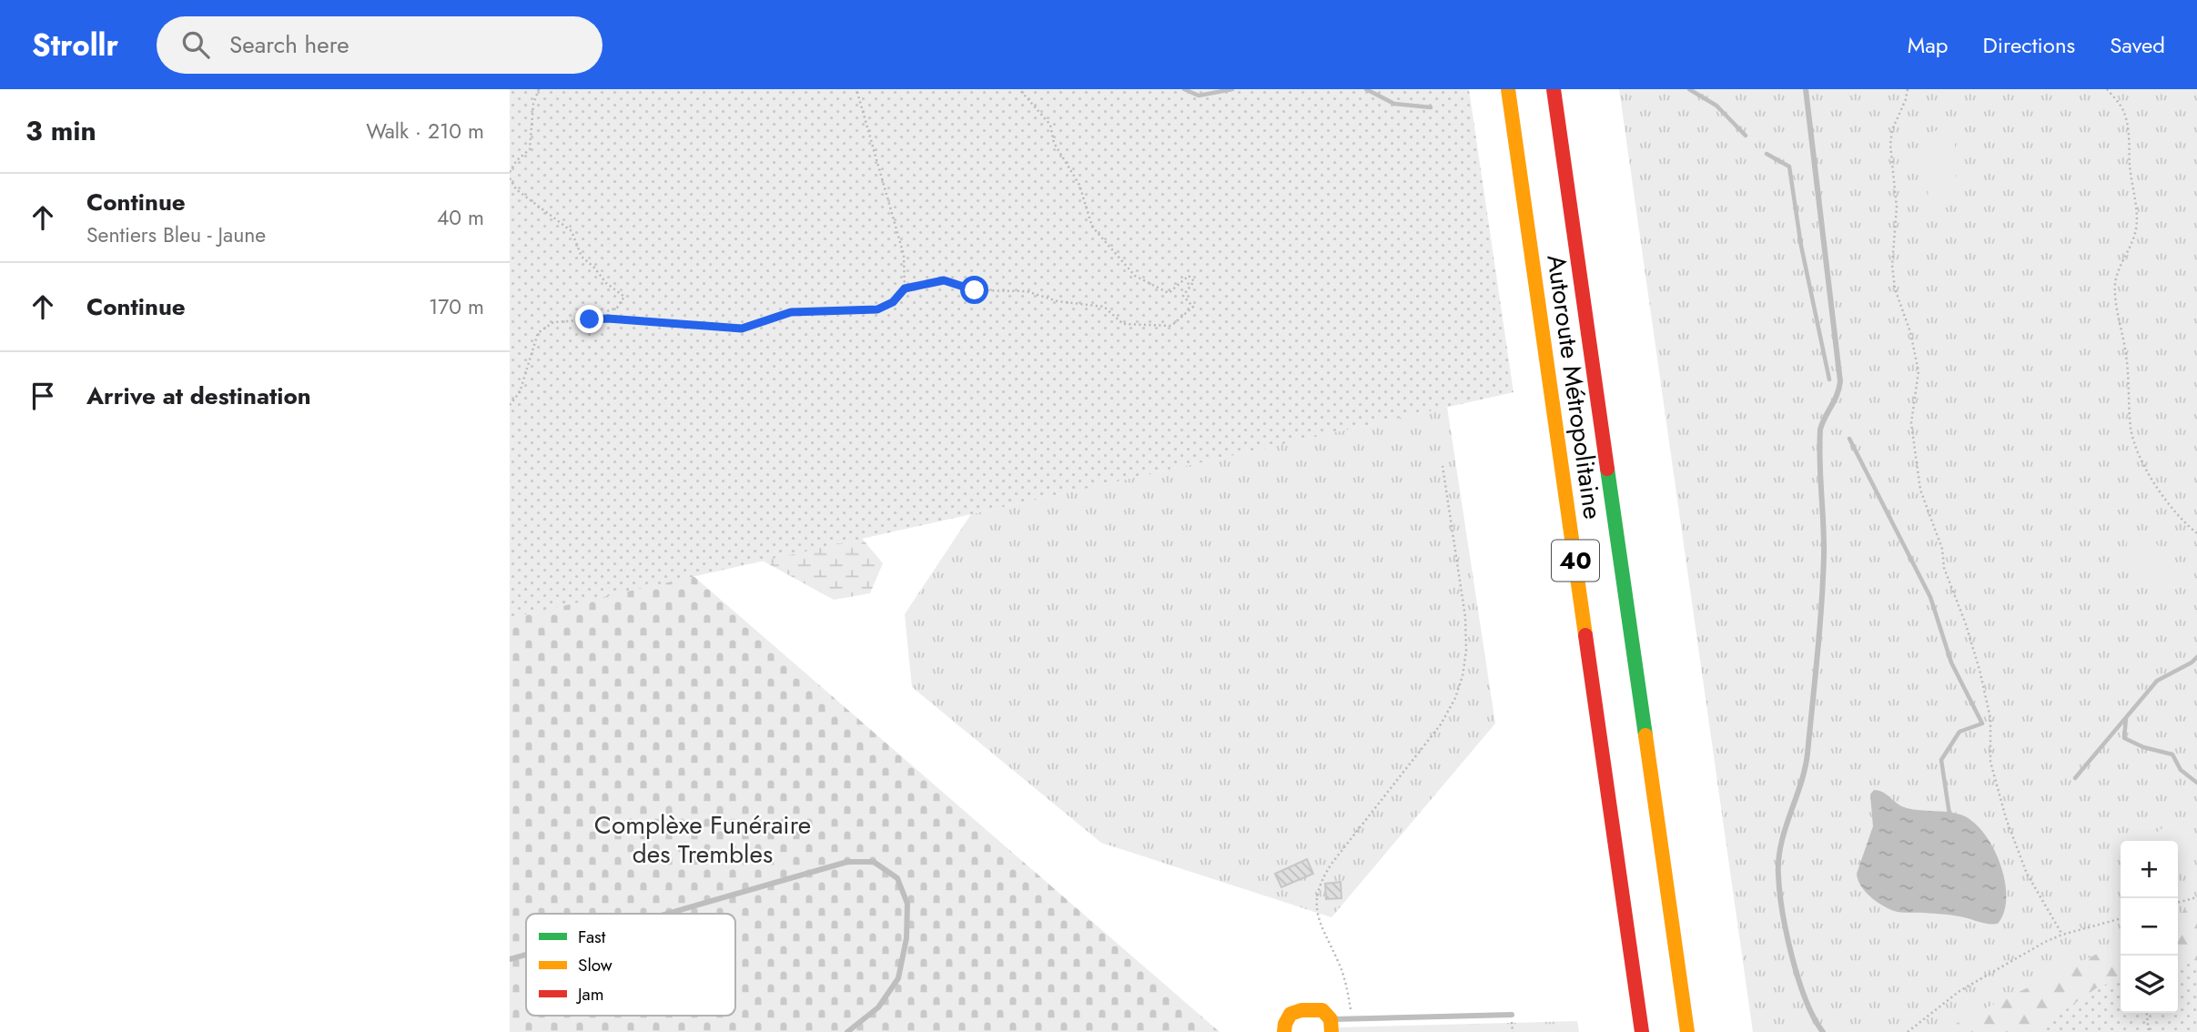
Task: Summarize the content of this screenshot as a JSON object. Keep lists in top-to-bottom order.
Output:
{
  "streets": {
    "main road": ["Autoroute Métropolitaine", "40"]
  },
  "parks": ["Complèxe Funéraire des Trembles"],
  "legend": ["Fast", "Slow", "Jam"],
  "page": {
    "header": "Strollr",
    "search": "Search here",
    "nav": ["Map", "Directions", "Saved"],
    "heading": ["3 min", "Walk · 210 m"],
    "list": [
      ["Continue", "Sentiers Bleu - Jaune", "40 m"],
      ["Continue", "170 m"],
      "Arrive at destination"
    ],
    "map_buttons": ["+", "−"]
  }
}
